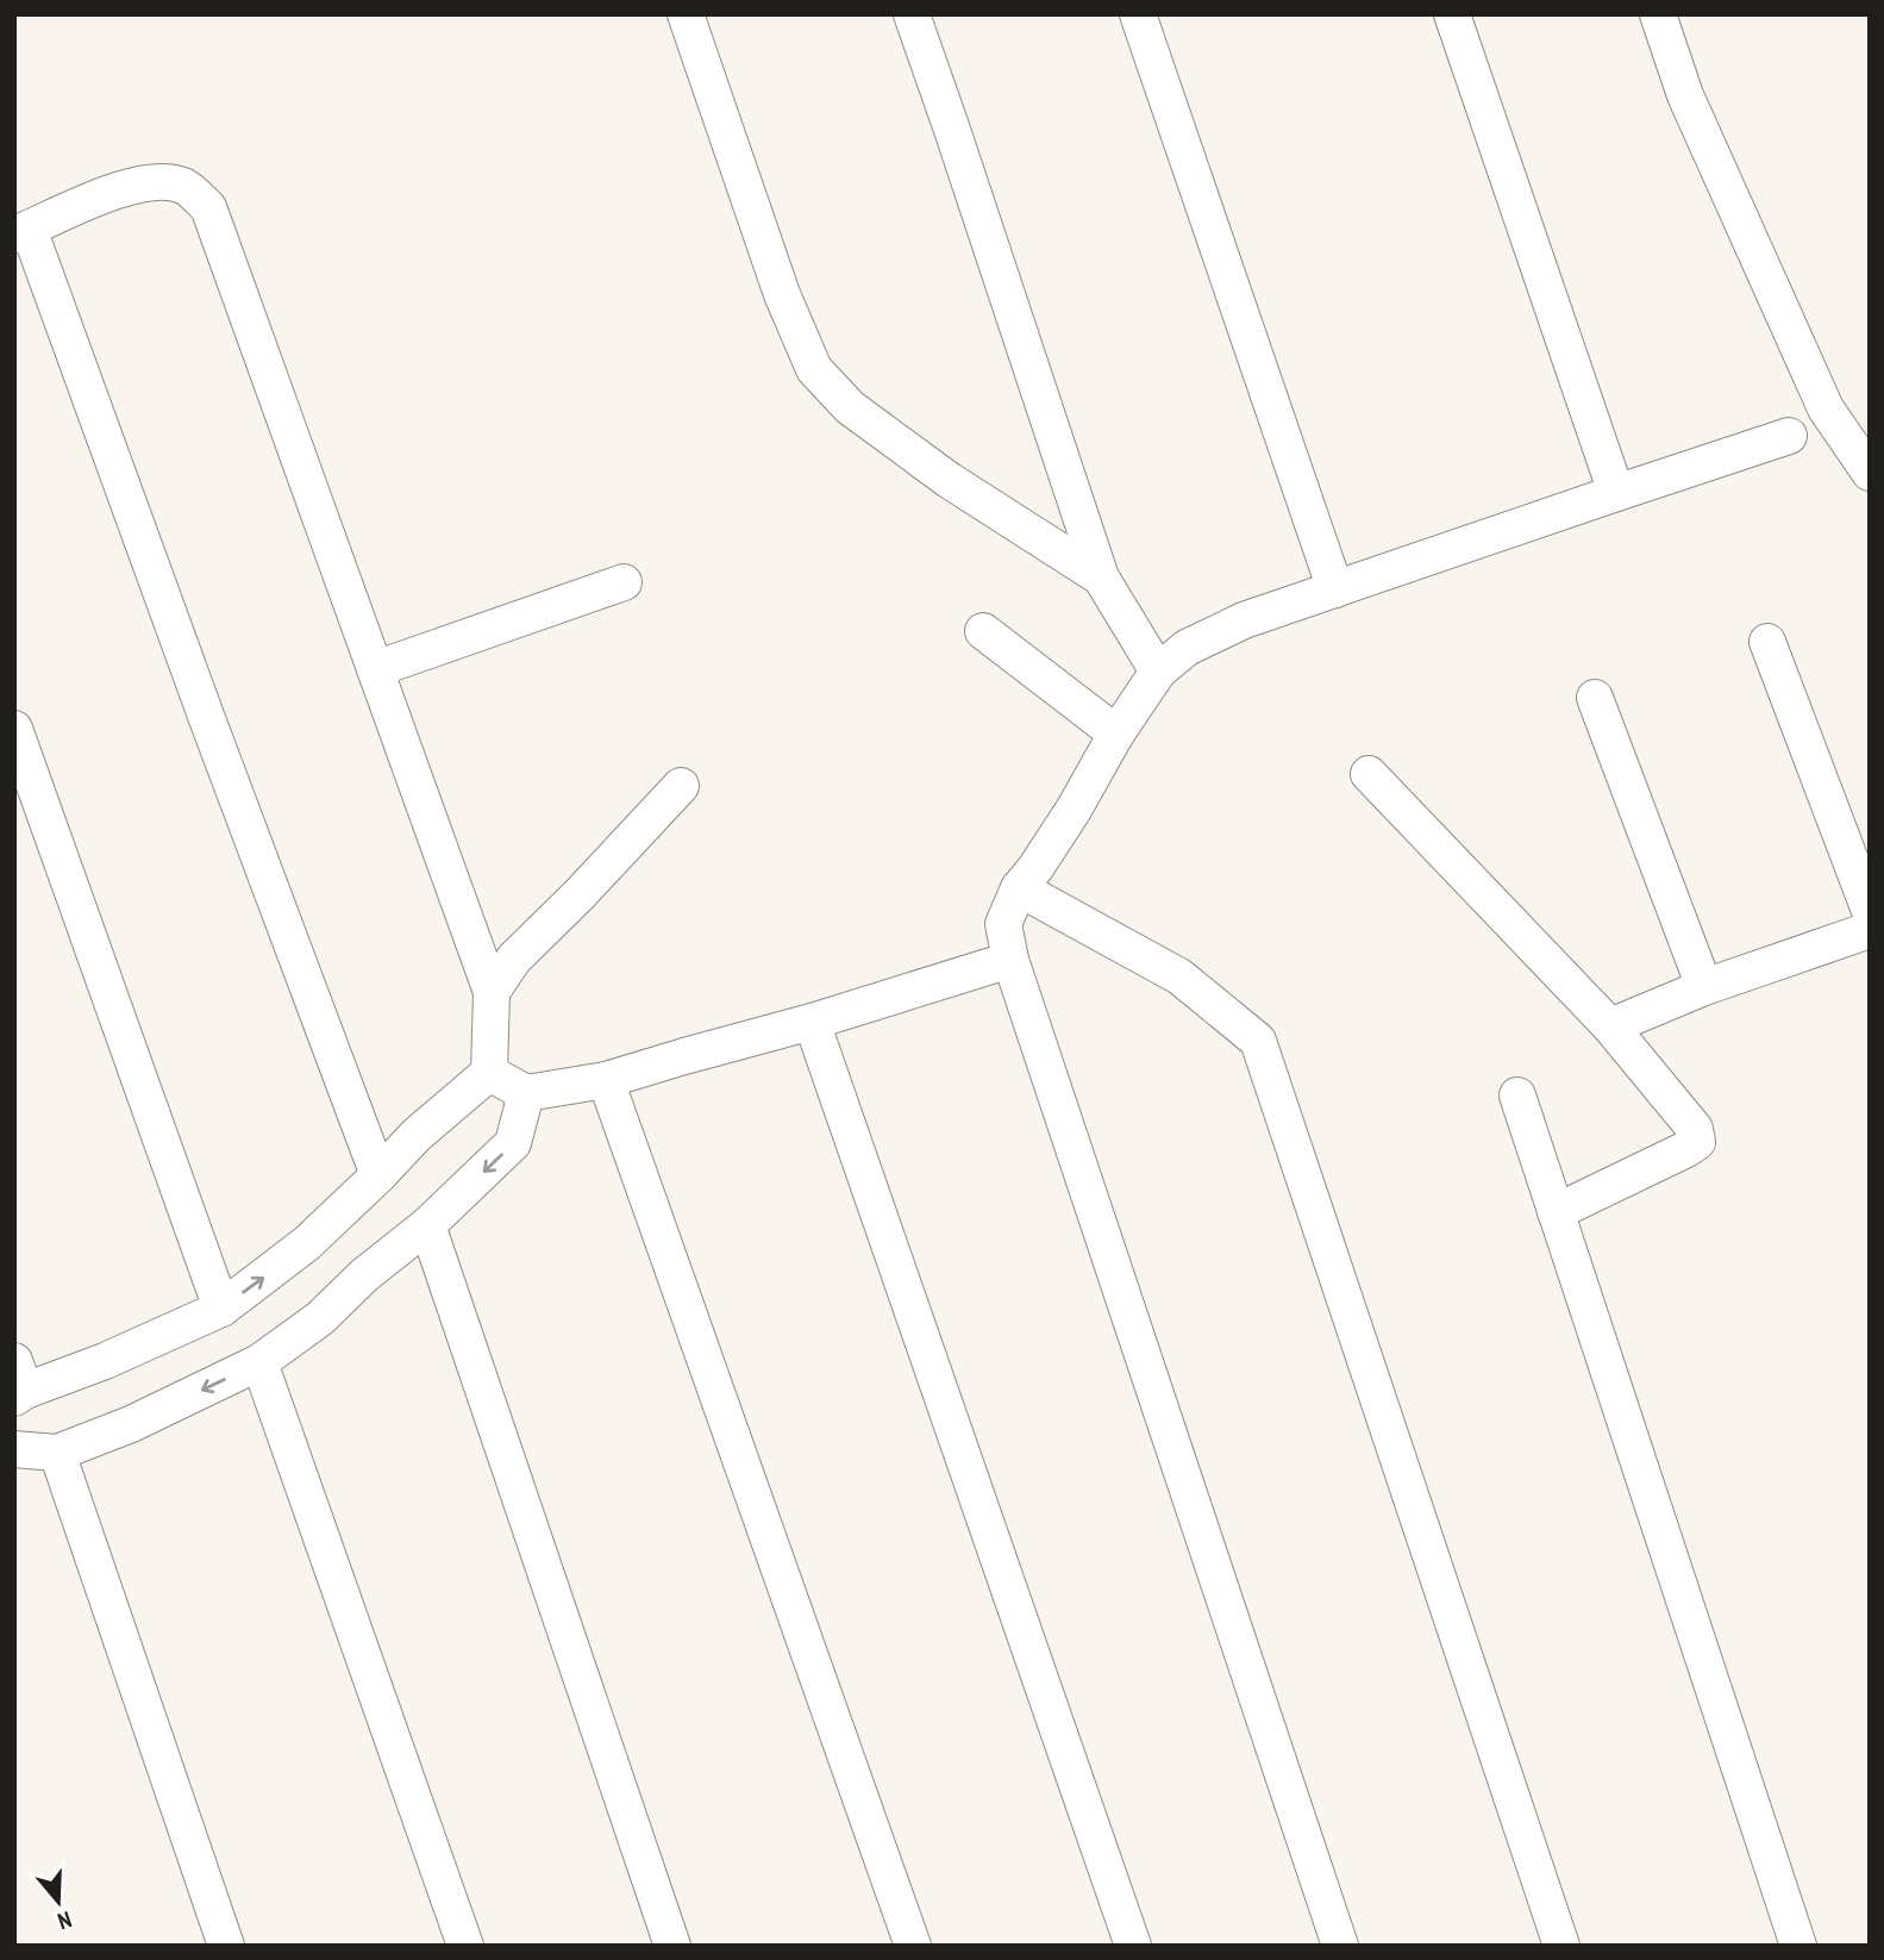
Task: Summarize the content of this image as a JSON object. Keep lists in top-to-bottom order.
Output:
{
  "north": "bottom"
}
